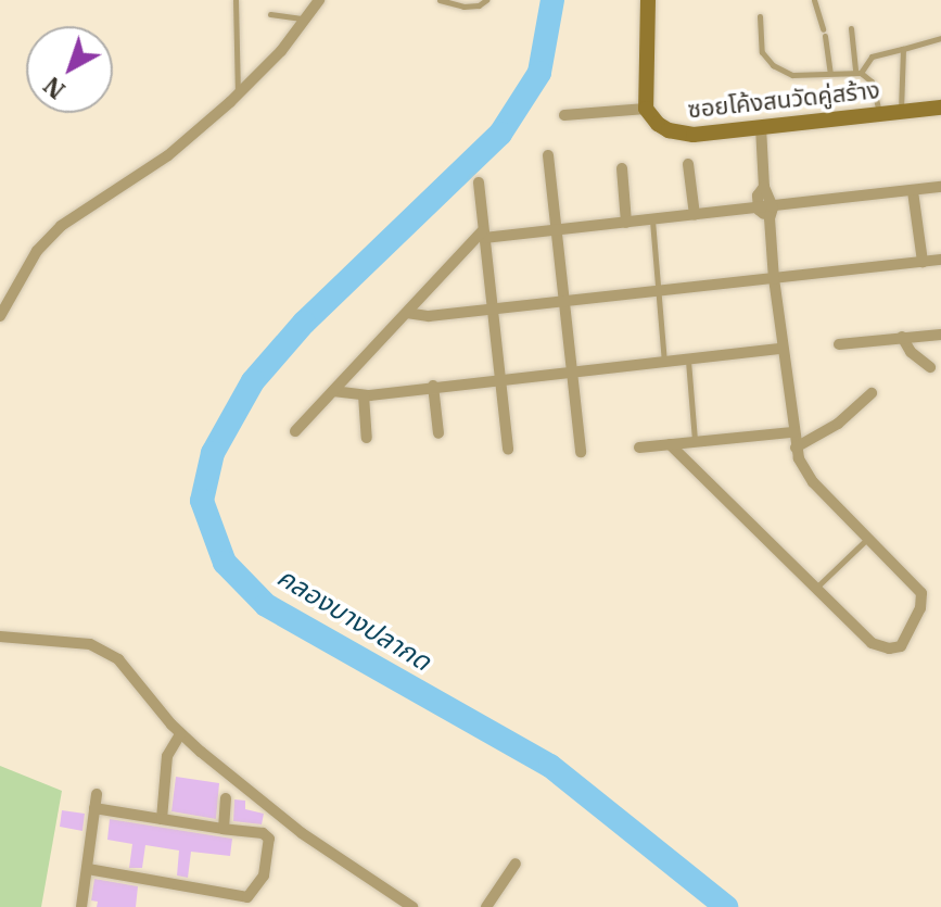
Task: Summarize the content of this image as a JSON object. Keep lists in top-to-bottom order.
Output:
{
  "streets": {
    "street": ["ซอยโค้งสนวัดคู่สร้าง"]
  },
  "water": ["คลองบางปลากด"],
  "north": "bottom left"
}
